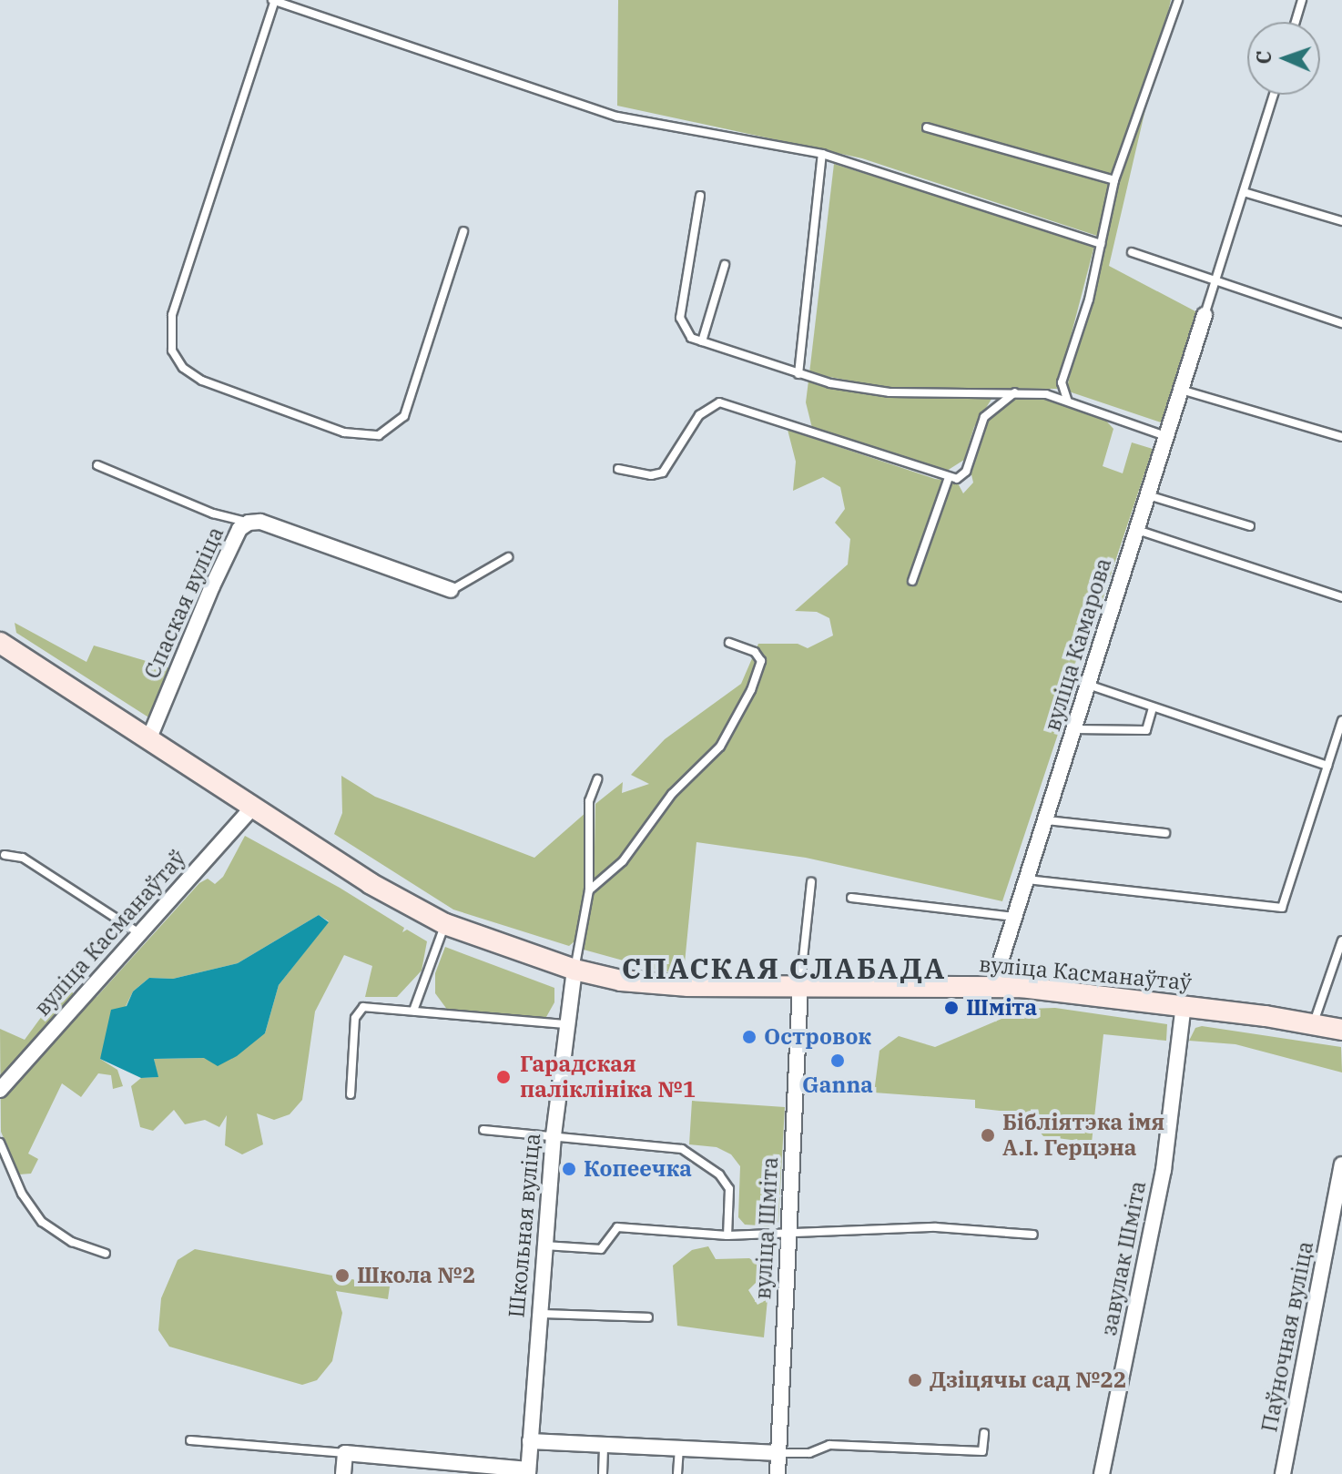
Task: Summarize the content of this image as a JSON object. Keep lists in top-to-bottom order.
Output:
{
  "streets": {
    "main road": ["вуліца Касманаўтаў"],
    "street": [
      "Спаская вуліца",
      "вуліца Камарова",
      "Школьная вуліца",
      "вуліца Шміта",
      "завулак Шміта",
      "Паўночная вуліца"
    ]
  },
  "crossings": [
    ["Спаская вуліца", "вуліца Касманаўтаў"],
    ["вуліца Камарова", "вуліца Касманаўтаў"],
    ["вуліца Касманаўтаў", "Школьная вуліца"],
    ["вуліца Касманаўтаў", "вуліца Шміта"],
    ["вуліца Касманаўтаў", "завулак Шміта"]
  ],
  "districts": ["СПАСКАЯ СЛАБАДА"],
  "places": [
    "Шміта",
    "Островок",
    "Ganna",
    "Гарадская паліклініка №1",
    "Бібліятэка імя А.І. Герцэна",
    "Копеечка",
    "Школа №2",
    "Дзіцячы сад №22"
  ],
  "north": "left"
}
